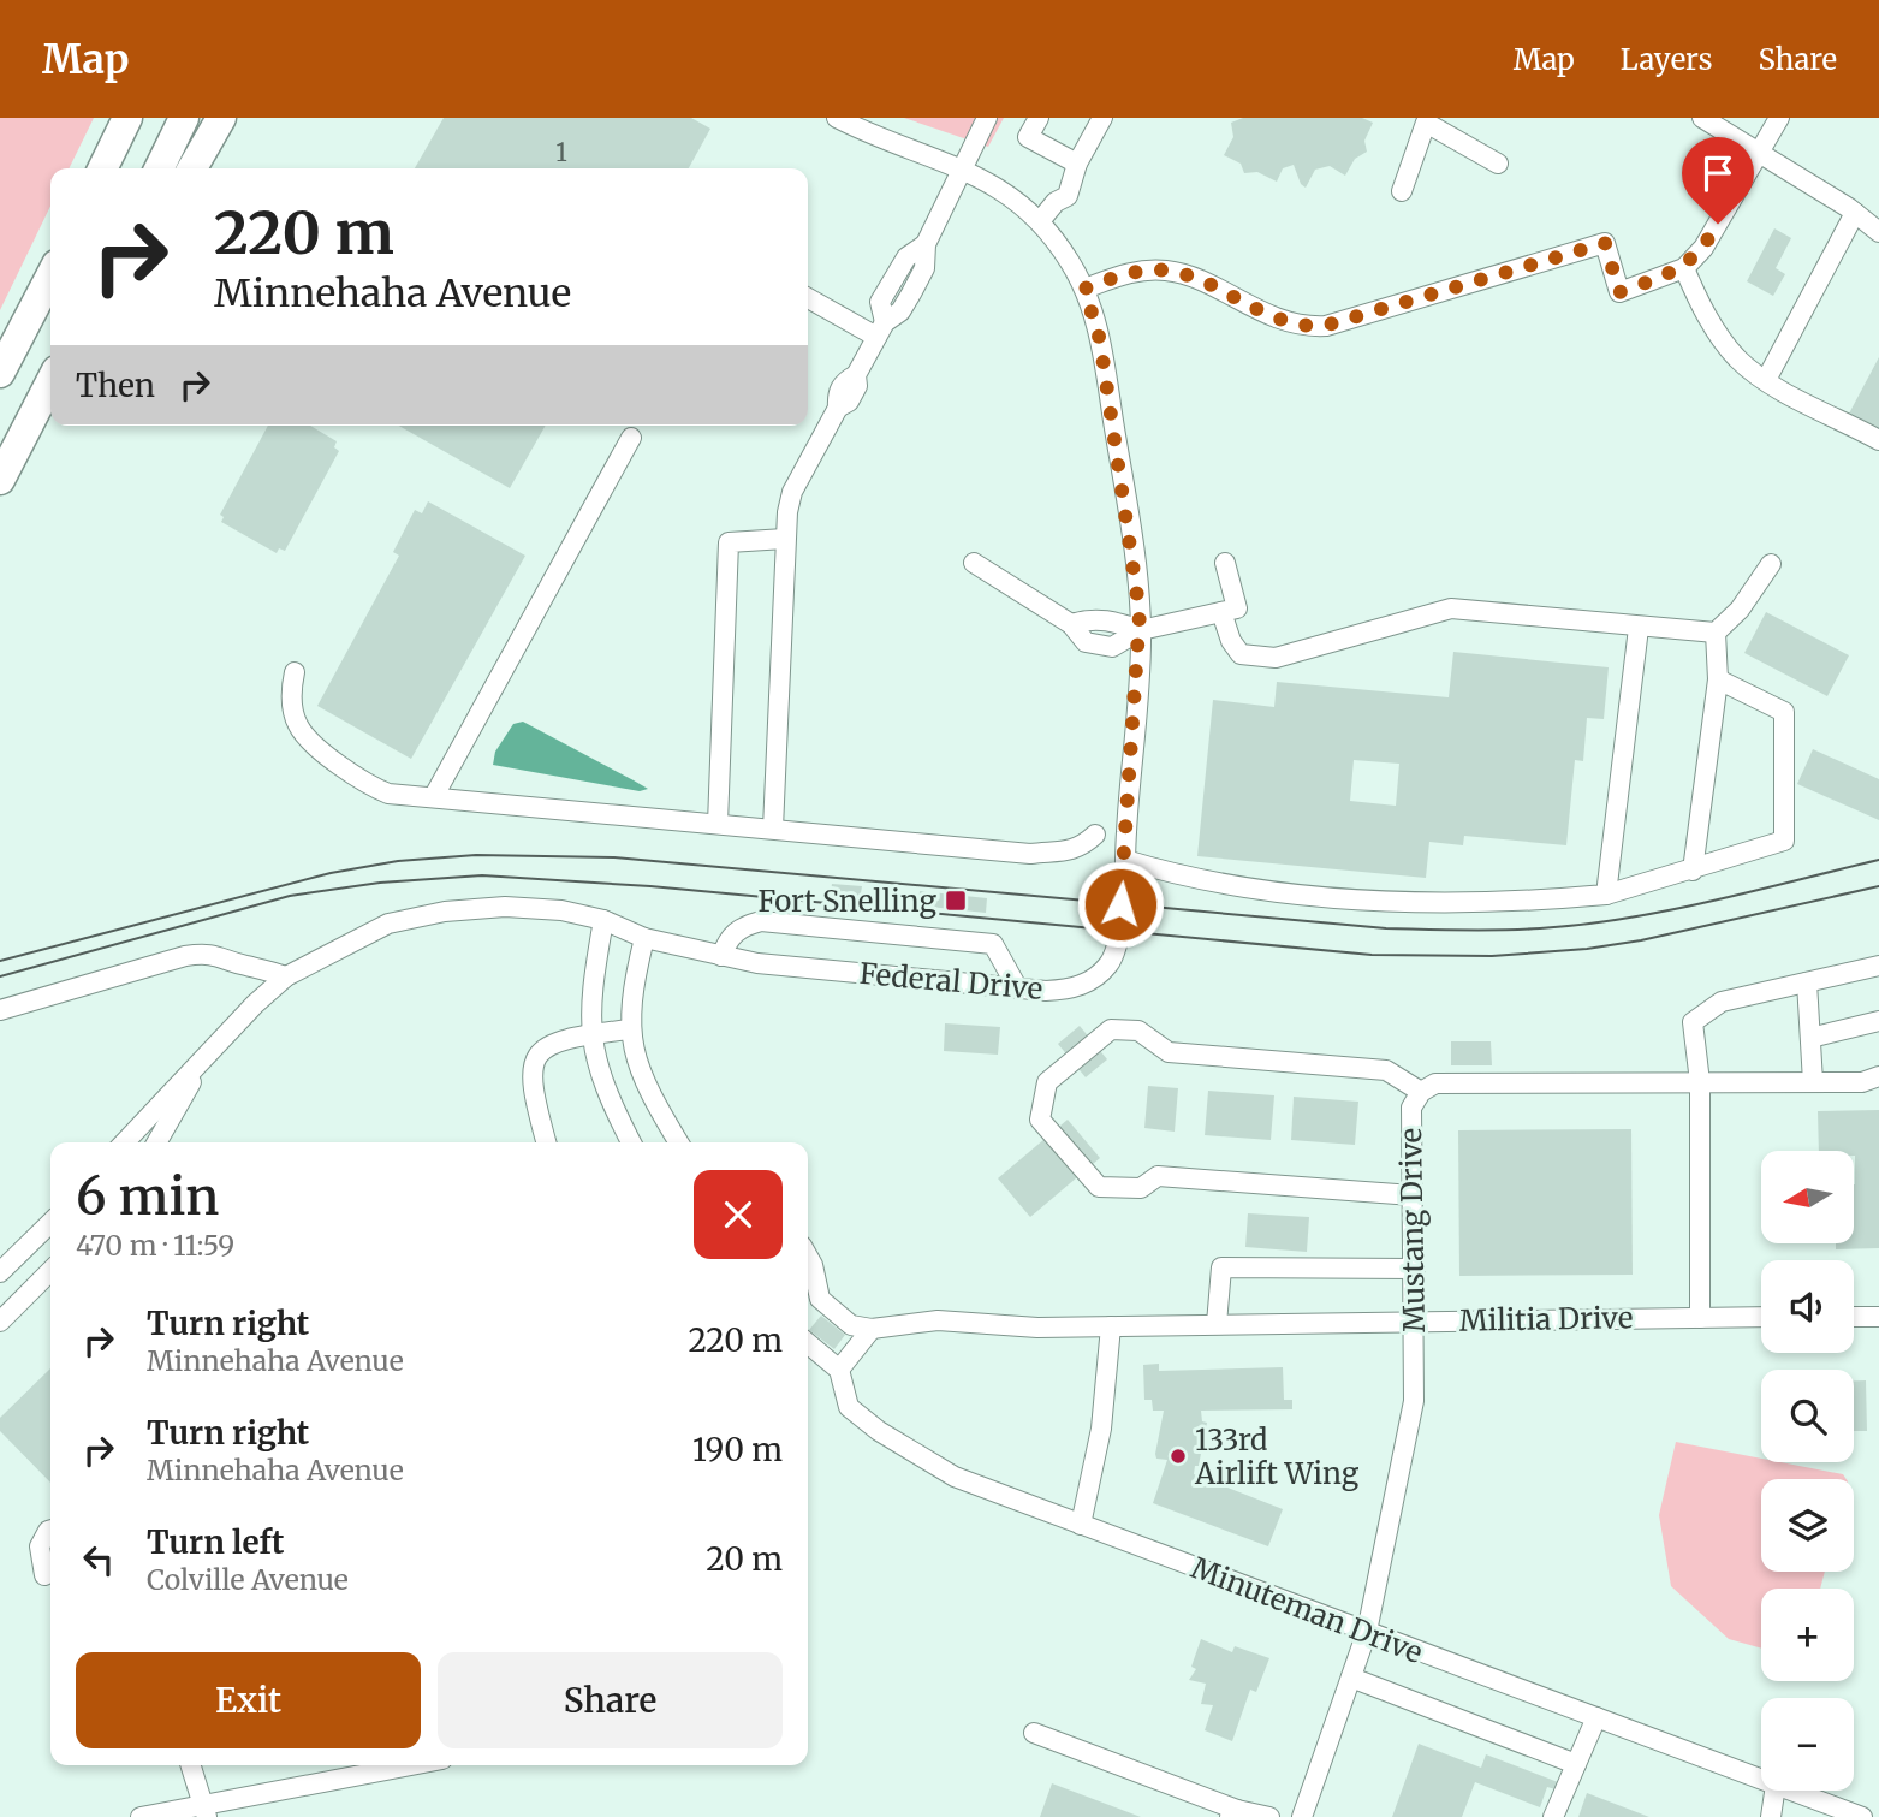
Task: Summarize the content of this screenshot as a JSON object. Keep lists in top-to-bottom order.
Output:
{
  "streets": {
    "street": [
      "Federal Drive",
      "Mustang Drive",
      "Militia Drive",
      "Minuteman Drive"
    ]
  },
  "crossings": [
    ["Mustang Drive", "Militia Drive"],
    ["Mustang Drive", "Minuteman Drive"]
  ],
  "places": {
    "transit": ["Fort Snelling"],
    "other": ["133rd Airlift Wing"]
  },
  "house_numbers": ["1"],
  "north": "left",
  "page": {
    "header": "Map",
    "nav": ["Map", "Layers", "Share"],
    "turn": ["220 m", "Minnehaha Avenue"],
    "then": "Then",
    "heading": ["6 min", "470 m · 11:59"],
    "map_buttons": ["+", "−"],
    "list": [
      {
        "name": "Turn right",
        "note": "Minnehaha Avenue",
        "value": "220 m"
      },
      {
        "name": "Turn right",
        "note": "Minnehaha Avenue",
        "value": "190 m"
      },
      {
        "name": "Turn left",
        "note": "Colville Avenue",
        "value": "20 m"
      }
    ],
    "buttons": ["Exit", "Share"]
  }
}
